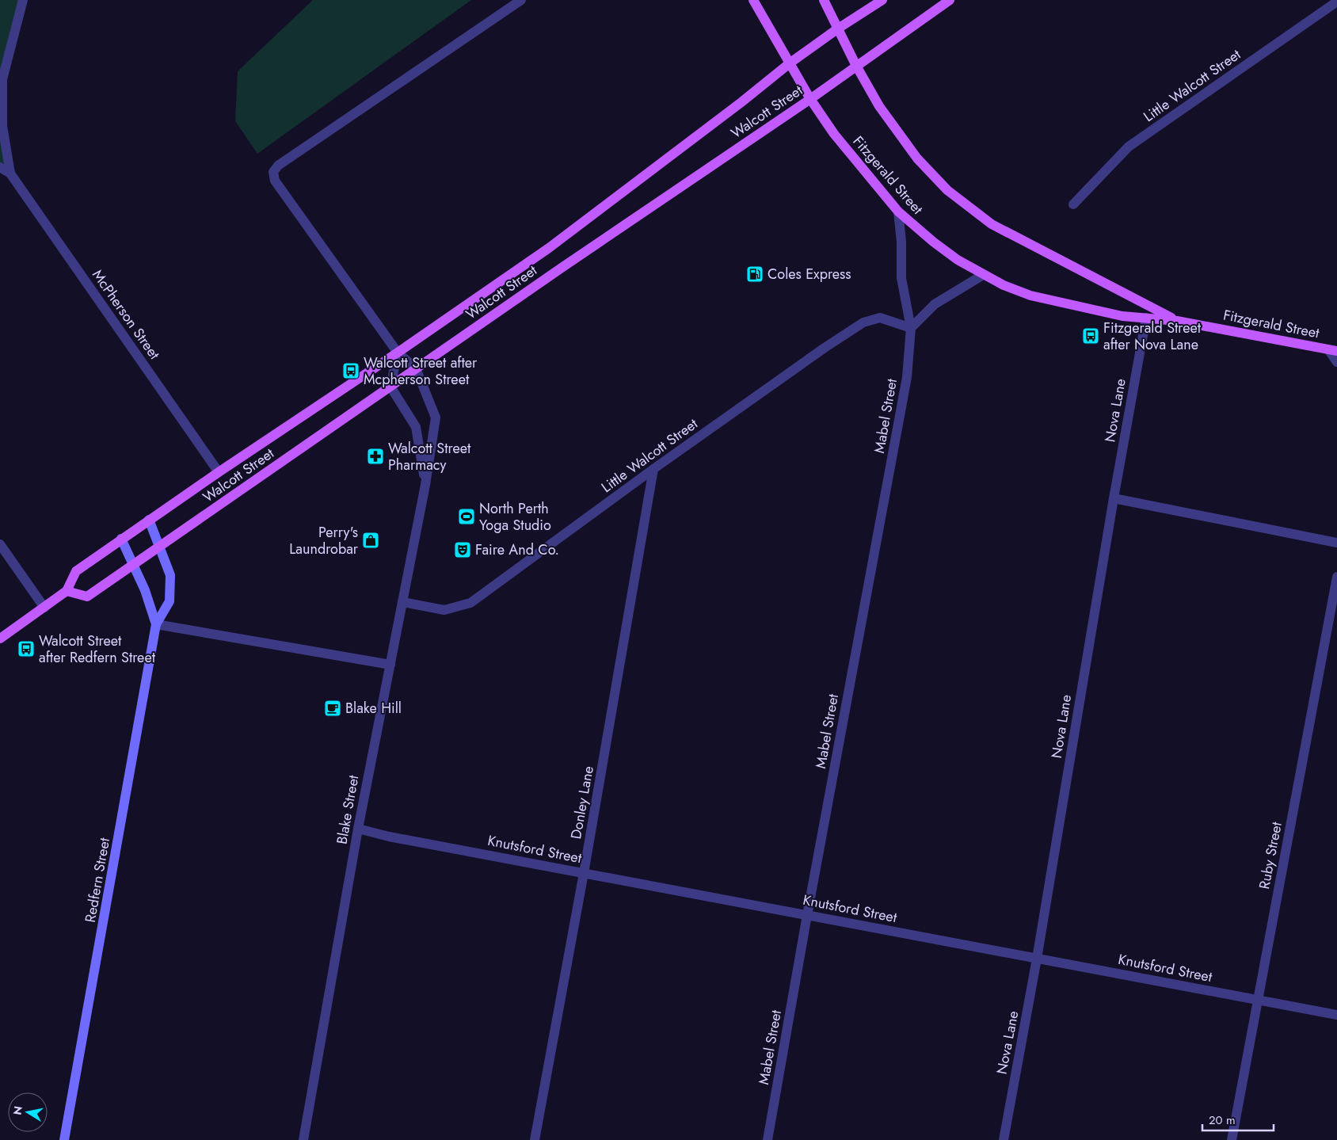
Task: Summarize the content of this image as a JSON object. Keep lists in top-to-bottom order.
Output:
{
  "streets": {
    "main road": ["Walcott Street", "Fitzgerald Street"],
    "street": [
      "Little Walcott Street",
      "McPherson Street",
      "Nova Lane",
      "Mabel Street",
      "Donley Lane",
      "Blake Street",
      "Knutsford Street",
      "Ruby Street",
      "Redfern Street"
    ]
  },
  "crossings": [
    ["Little Walcott Street", "Mabel Street"],
    ["Little Walcott Street", "Donley Lane"],
    ["Little Walcott Street", "Blake Street"],
    ["Walcott Street", "Fitzgerald Street"],
    ["Walcott Street", "McPherson Street"],
    ["Walcott Street", "Blake Street"],
    ["Walcott Street", "Redfern Street"],
    ["Fitzgerald Street", "Nova Lane"],
    ["Fitzgerald Street", "Mabel Street"],
    ["Nova Lane", "Knutsford Street"],
    ["Mabel Street", "Knutsford Street"],
    ["Donley Lane", "Knutsford Street"],
    ["Blake Street", "Knutsford Street"],
    ["Knutsford Street", "Ruby Street"]
  ],
  "places": {
    "fuel station": ["Coles Express"],
    "bus stop": ["Fitzgerald Street after Nova Lane", "Walcott Street after Mcpherson Street", "Walcott Street after Redfern Street"],
    "pharmacy": ["Walcott Street Pharmacy"],
    "sports": ["North Perth Yoga Studio"],
    "shop": ["Perry's Laundrobar"],
    "theatre": ["Faire And Co."],
    "cafe": ["Blake Hill"]
  },
  "scale_bar": "20 m",
  "north": "left"
}
